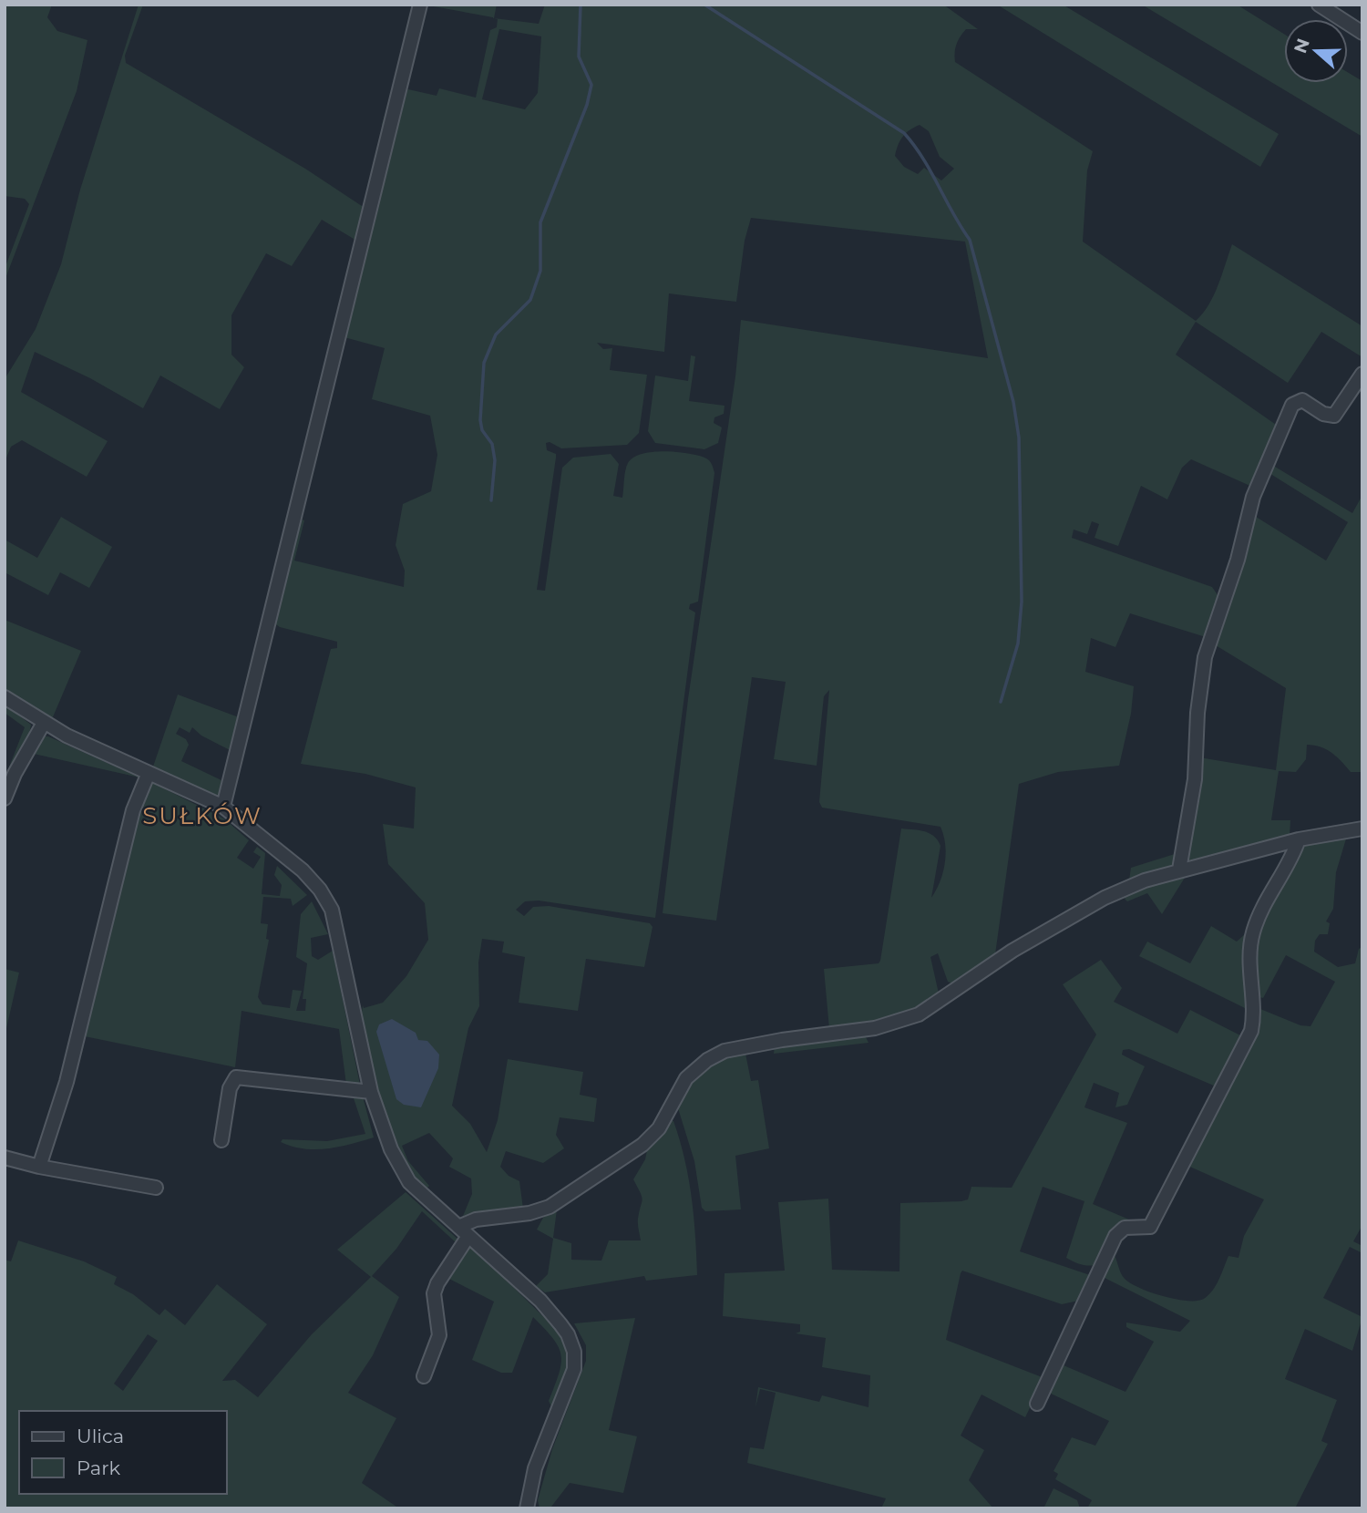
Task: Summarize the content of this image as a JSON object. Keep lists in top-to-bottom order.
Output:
{
  "districts": ["SUŁKÓW"],
  "legend": ["Ulica", "Park"],
  "north": "left"
}
